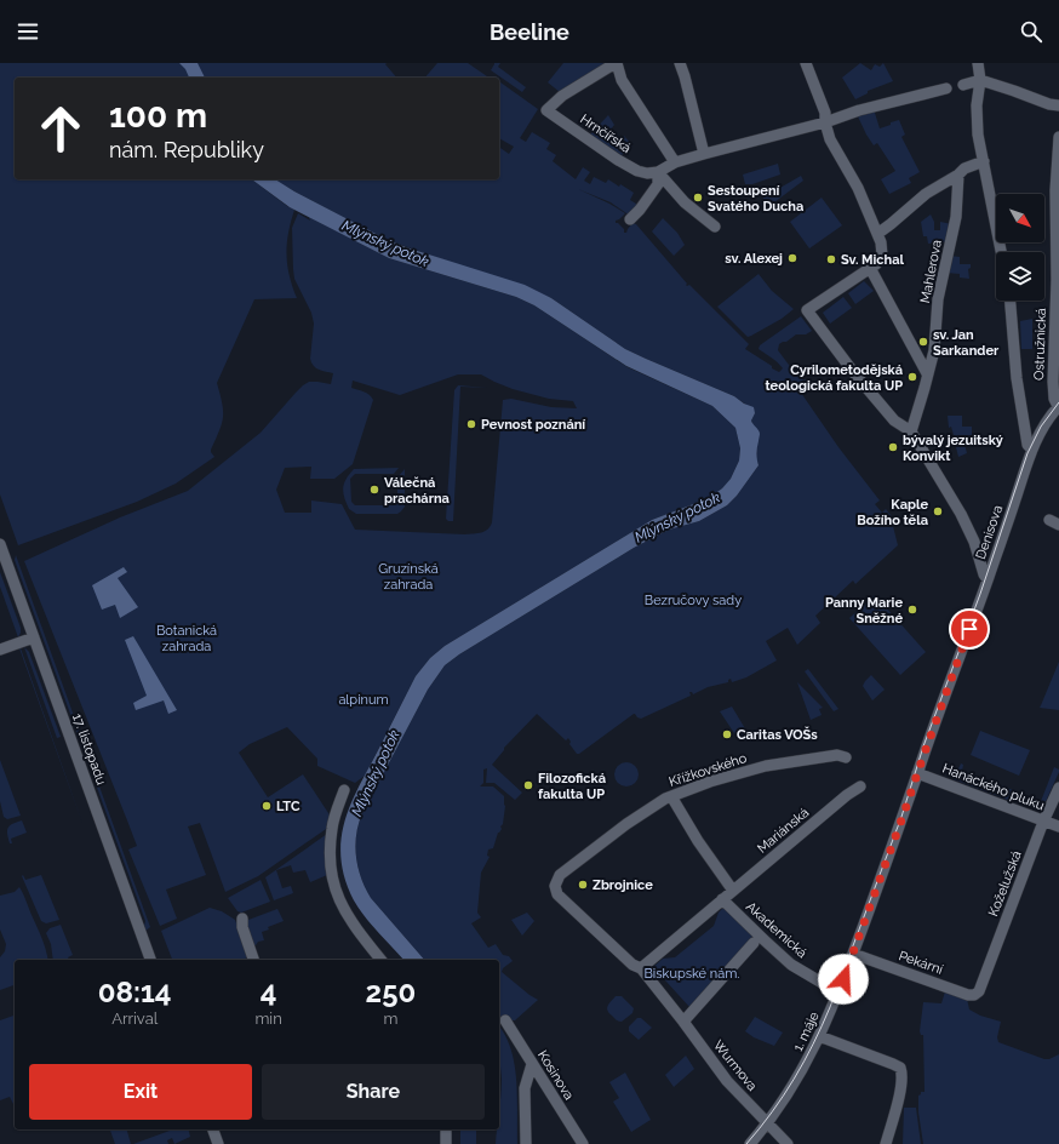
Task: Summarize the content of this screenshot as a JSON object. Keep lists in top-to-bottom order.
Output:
{
  "streets": {
    "street": [
      "Hrnčířská",
      "Mahlerova",
      "Ostružnická",
      "Denisova",
      "17. listopadu",
      "Křížkovského",
      "Hanáckého pluku",
      "Mariánská",
      "Koželužská",
      "Akademická",
      "Pekární",
      "1. máje",
      "Wurmova",
      "Kosinova"
    ]
  },
  "crossings": [
    ["Ostružnická", "Denisova"],
    ["Denisova", "Hanáckého pluku"],
    ["Denisova", "1. máje"],
    ["Hanáckého pluku", "Koželužská"],
    ["Hanáckého pluku", "1. máje"],
    ["Koželužská", "Pekární"],
    ["Akademická", "1. máje"],
    ["Pekární", "1. máje"],
    ["1. máje", "Wurmova"]
  ],
  "water": ["Mlýnský potok"],
  "parks": [
    "Gruzínská zahrada",
    "Bezručovy sady",
    "Botanická zahrada",
    "alpinum",
    "Biskupské nám."
  ],
  "places": [
    "Sestoupení Svatého Ducha",
    "sv. Alexej",
    "Sv. Michal",
    "sv. Jan Sarkander",
    "Cyrilometodějská teologická fakulta UP",
    "Pevnost poznání",
    "bývalý jezuitský Konvikt",
    "Válečná prachárna",
    "Kaple Božího těla",
    "Panny Marie Sněžné",
    "Caritas VOŠs",
    "Filozofická fakulta UP",
    "LTC",
    "Zbrojnice"
  ],
  "north": "bottom right",
  "page": {
    "header": "Beeline",
    "turn": ["100 m", "nám. Republiky"],
    "eta": [
      "08:14",
      "Arrival",
      "4",
      "min",
      "250",
      "m"
    ],
    "buttons": ["Exit", "Share"]
  }
}
